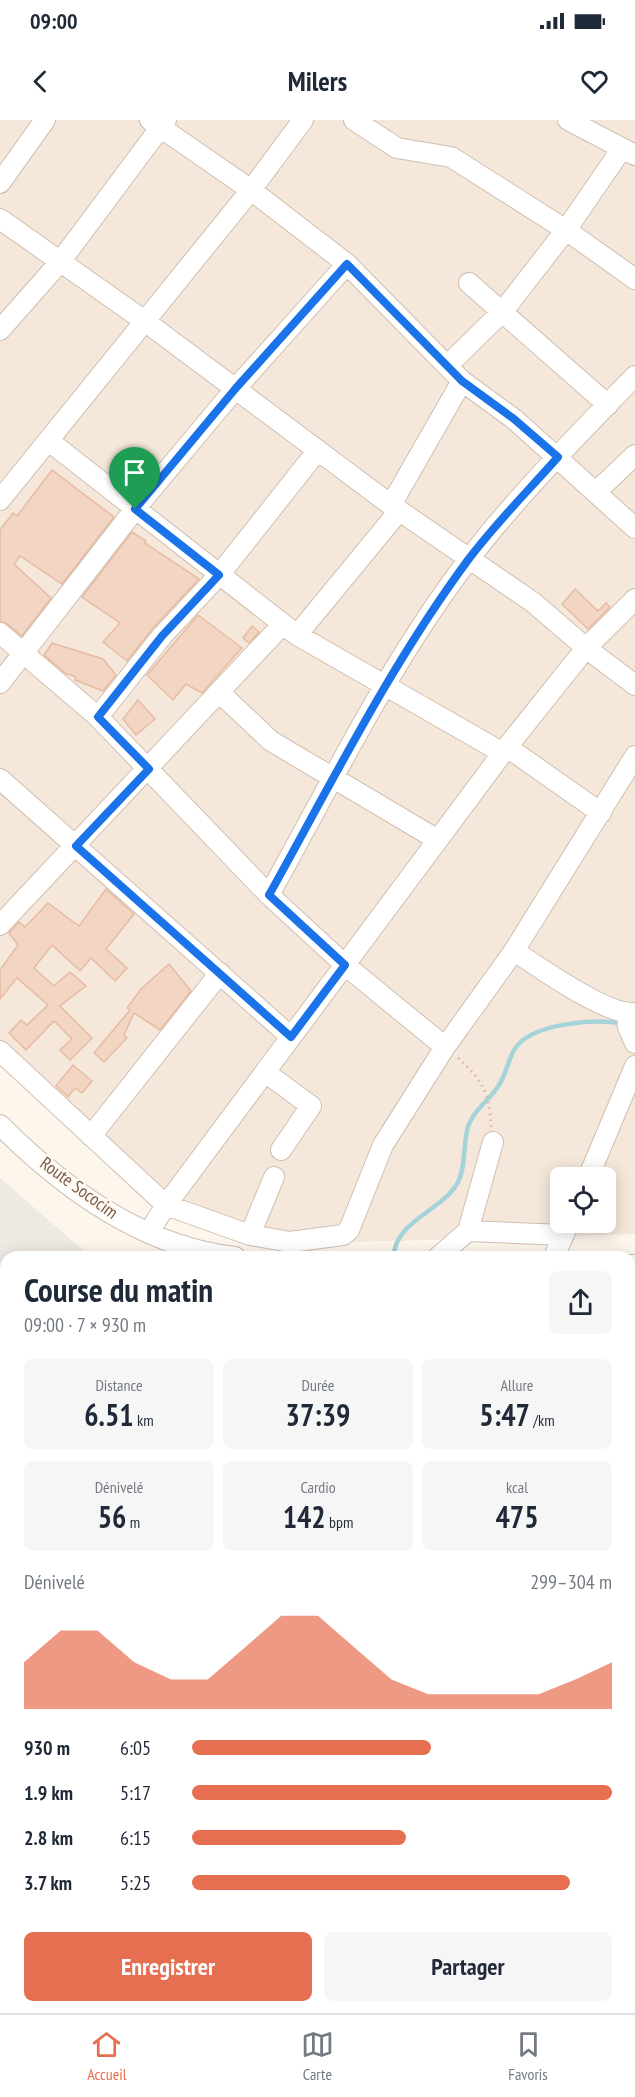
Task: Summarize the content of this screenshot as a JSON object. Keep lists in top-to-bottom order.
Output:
{
  "streets": {
    "street": ["Route Sococim"]
  },
  "page": {
    "status": "09:00",
    "header": "Milers",
    "heading": ["Course du matin", "09:00 · 7 × 930 m"],
    "stats": [
      ["Distance", "6.51 km"],
      ["Durée", "37:39"],
      ["Allure", "5:47 /km"],
      ["Dénivelé", "56 m"],
      ["Cardio", "142 bpm"],
      ["kcal", "475"]
    ],
    "chart": ["Dénivelé", "299–304 m"],
    "list": [
      {
        "name": "930 m",
        "note": "6:05"
      },
      {
        "name": "1.9 km",
        "note": "5:17"
      },
      {
        "name": "2.8 km",
        "note": "6:15"
      },
      {
        "name": "3.7 km",
        "note": "5:25"
      }
    ],
    "buttons": ["Enregistrer", "Partager"],
    "tabs": ["Accueil", "Carte", "Favoris"]
  }
}
